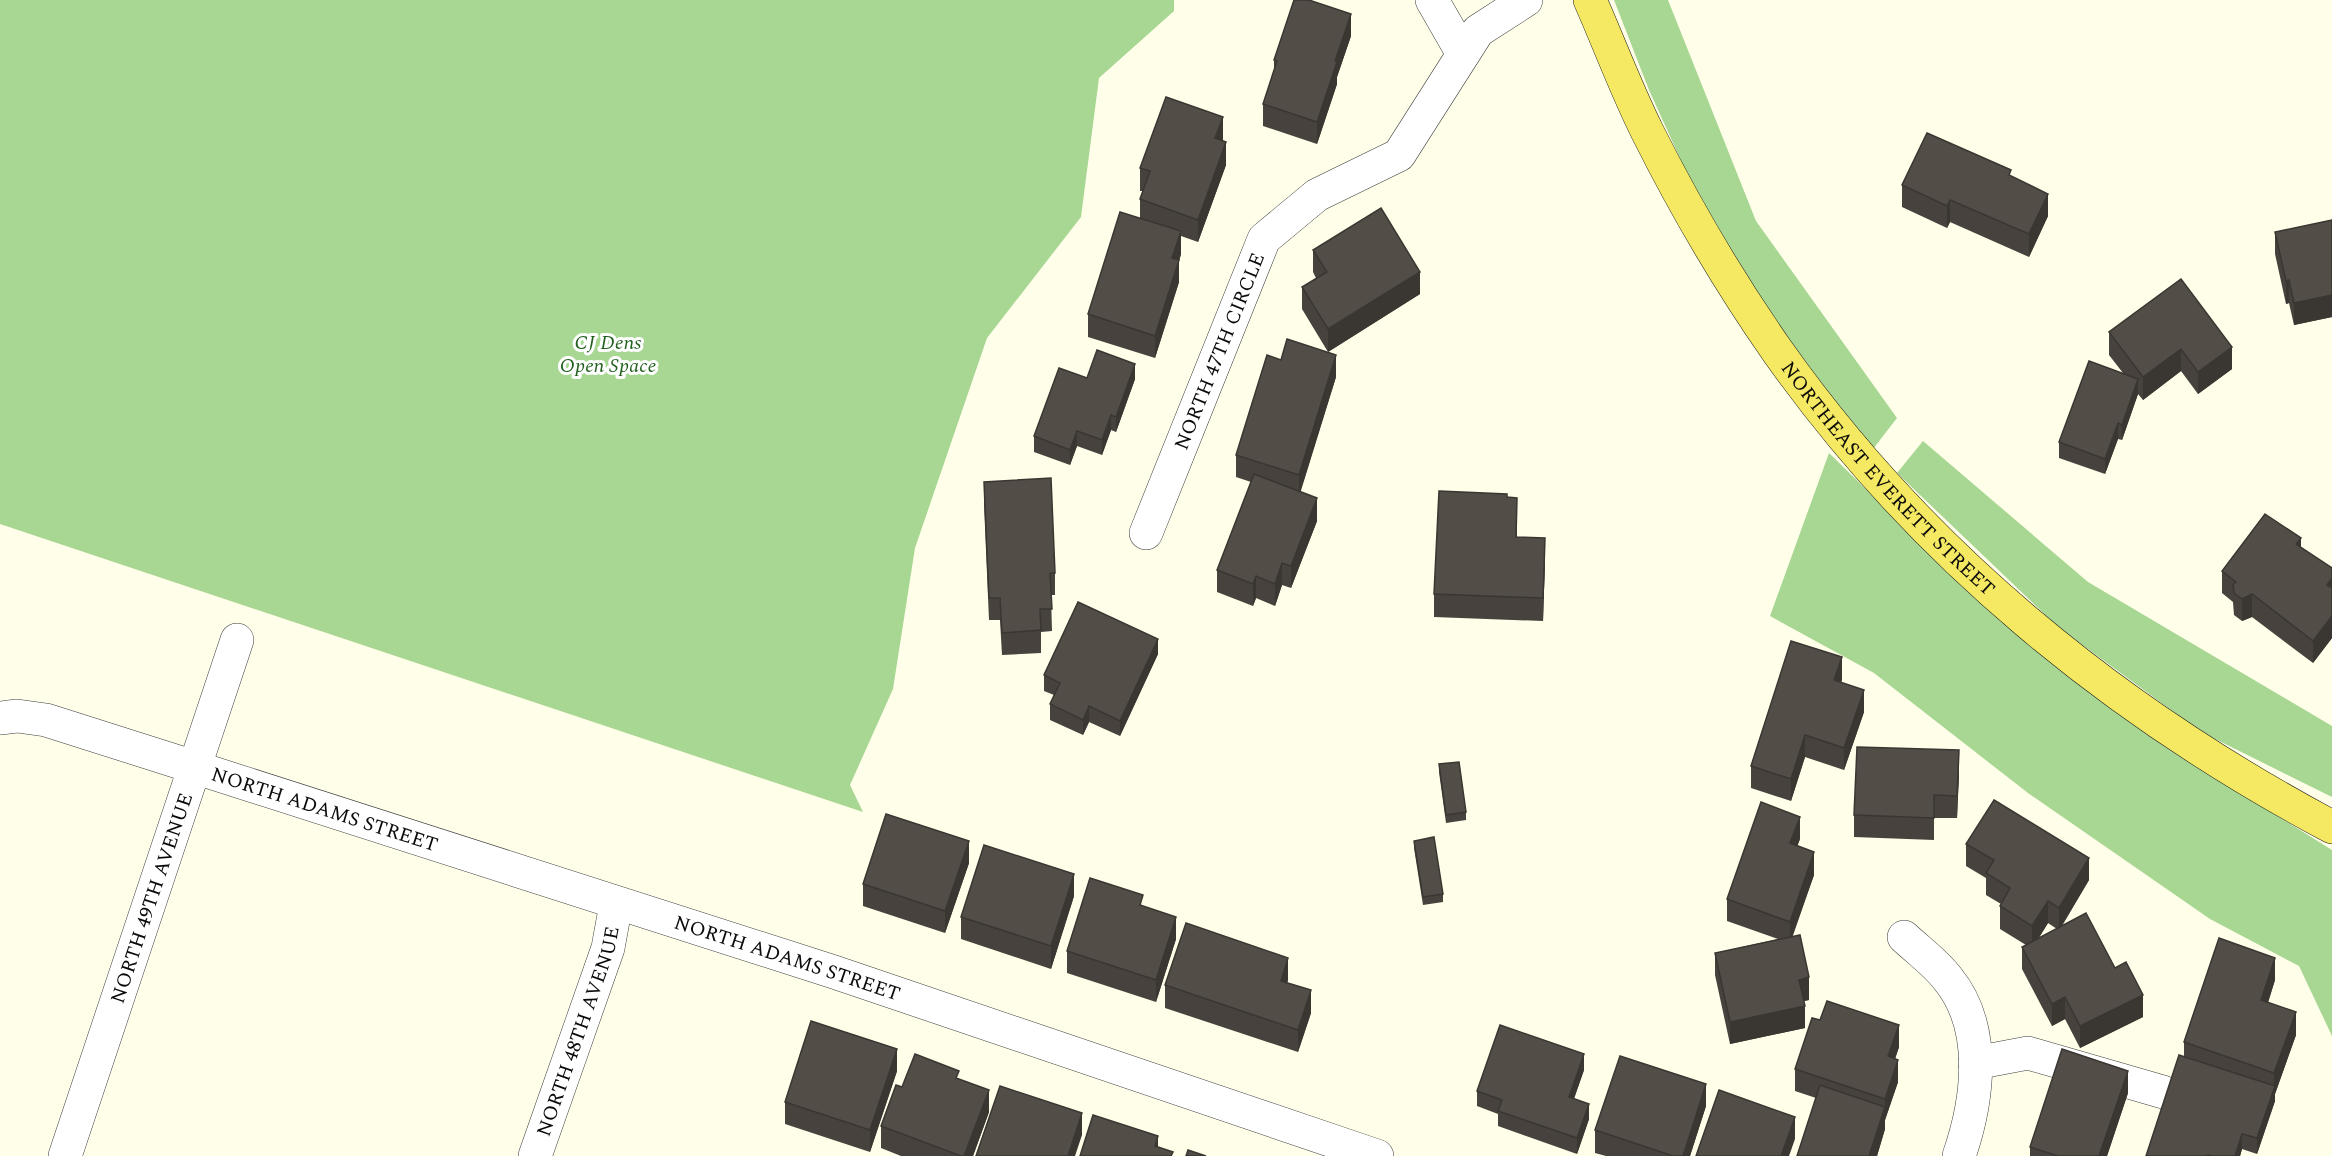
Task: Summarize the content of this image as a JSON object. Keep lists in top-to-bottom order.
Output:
{
  "streets": {
    "main road": ["NORTHEAST EVERETT STREET"],
    "street": [
      "NORTH 47TH CIRCLE",
      "NORTH ADAMS STREET",
      "NORTH 49TH AVENUE",
      "NORTH 48TH AVENUE"
    ]
  },
  "crossings": [
    ["NORTH ADAMS STREET", "NORTH 49TH AVENUE"],
    ["NORTH ADAMS STREET", "NORTH 48TH AVENUE"]
  ],
  "parks": ["CJ Dens Open Space"]
}
